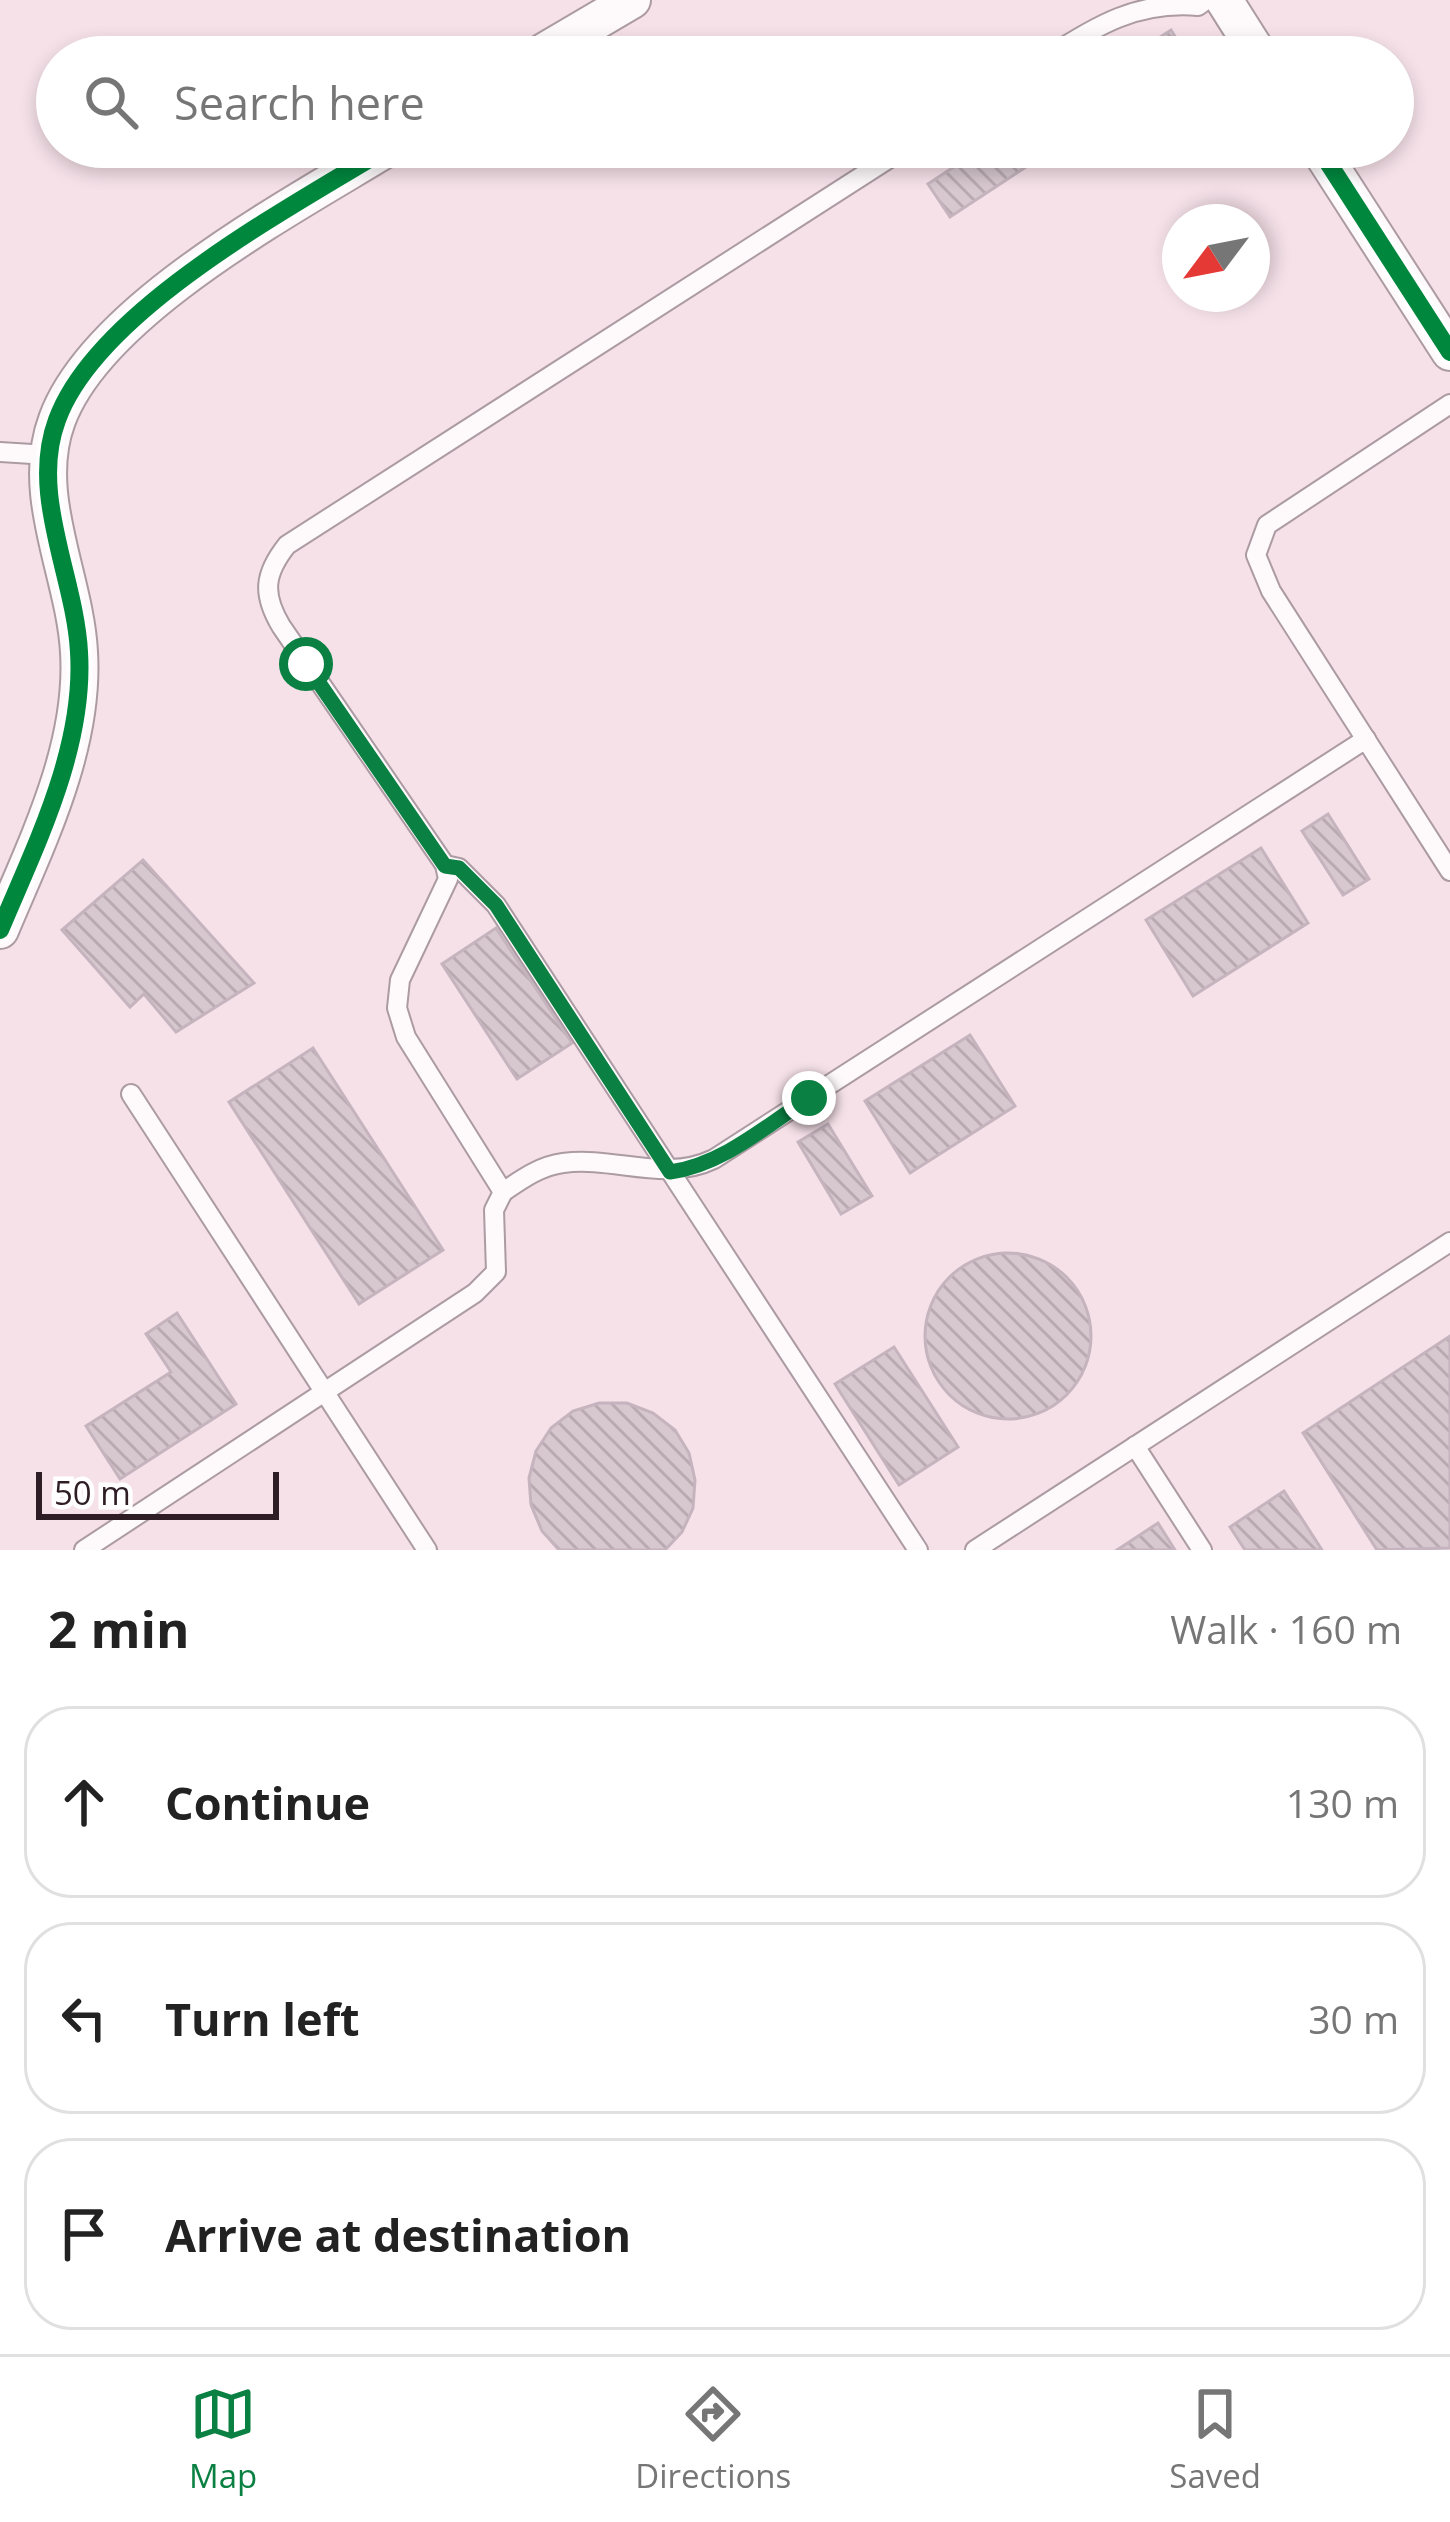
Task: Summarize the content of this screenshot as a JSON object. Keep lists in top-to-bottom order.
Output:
{
  "scale_bar": "50 m",
  "north": "bottom left",
  "page": {
    "search": "Search here",
    "scale": "50 m",
    "heading": ["2 min", "Walk · 160 m"],
    "list": [
      ["Continue", "130 m"],
      ["Turn left", "30 m"],
      "Arrive at destination"
    ],
    "nav": ["Map", "Directions", "Saved"]
  }
}
